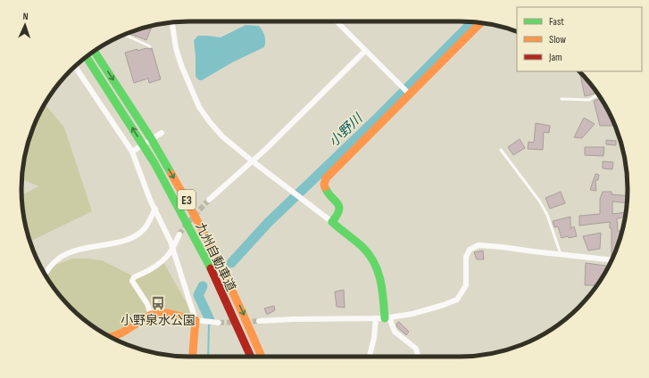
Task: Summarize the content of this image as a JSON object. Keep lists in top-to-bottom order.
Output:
{
  "streets": {
    "main road": ["E3", "九州自動車道"]
  },
  "water": ["小野川"],
  "places": {
    "bus stop": ["小野泉水公園"]
  },
  "legend": ["Fast", "Slow", "Jam"],
  "north": "top"
}
